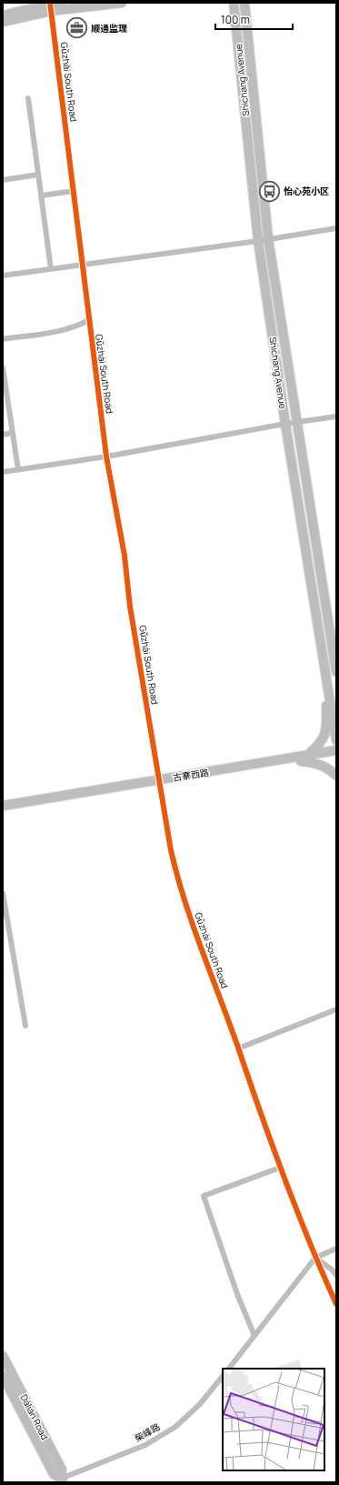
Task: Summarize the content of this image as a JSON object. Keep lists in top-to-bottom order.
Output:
{
  "streets": {
    "main road": ["Shichang Avenue", "古寨西路", "Dàlián Road"],
    "street": ["Gǔzhài South Road", "柴峰路"]
  },
  "crossings": [
    ["Gǔzhài South Road", "古寨西路"],
    ["Dàlián Road", "柴峰路"]
  ],
  "places": {
    "office": ["顺通监理"],
    "bus stop": ["怡心苑小区"]
  },
  "scale_bar": "100 m"
}
